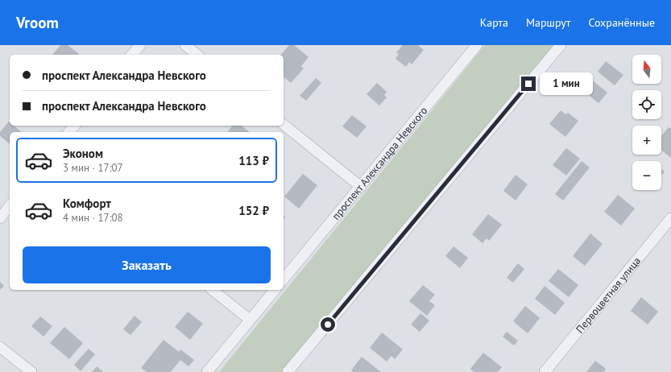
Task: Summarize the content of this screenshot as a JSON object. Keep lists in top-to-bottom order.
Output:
{
  "streets": {
    "street": ["проспект Александра Невского", "Первоцветная улица"]
  },
  "north": "top",
  "page": {
    "header": "Vroom",
    "nav": ["Карта", "Маршрут", "Сохранённые"],
    "map_buttons": ["+", "−"],
    "banner": ["проспект Александра Невского", "проспект Александра Невского"],
    "bubble": "1 мин",
    "list": [
      {
        "name": "Эконом",
        "note": "3 мин · 17:07",
        "value": "113 ₽"
      },
      {
        "name": "Комфорт",
        "note": "4 мин · 17:08",
        "value": "152 ₽"
      }
    ],
    "buttons": "Заказать"
  }
}
